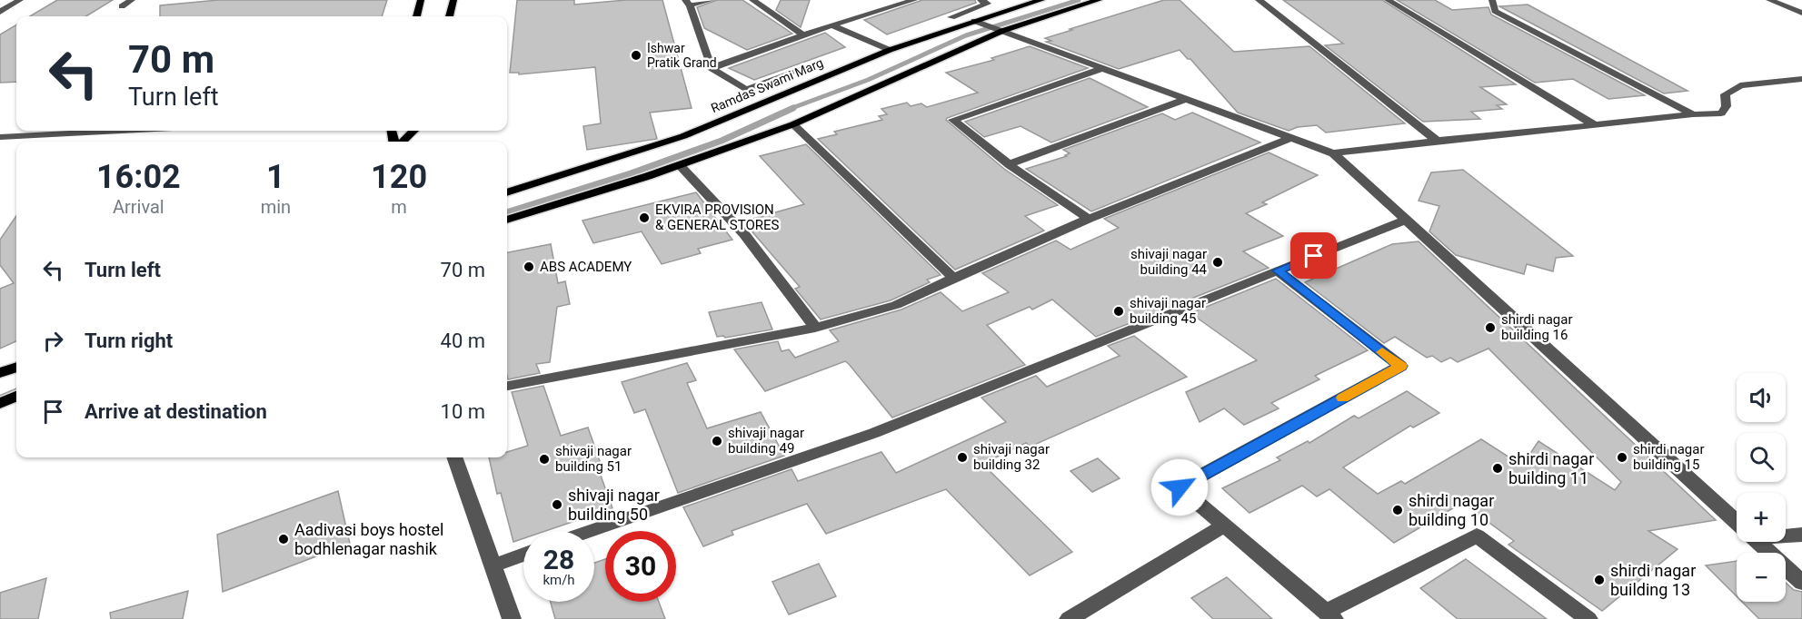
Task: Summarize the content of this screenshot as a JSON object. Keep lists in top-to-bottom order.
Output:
{
  "streets": {
    "main road": ["Ramdas Swami Marg"]
  },
  "places": [
    "Ishwar Pratik Grand",
    "EKVIRA PROVISION & GENERAL STORES",
    "shivaji nagar building 44",
    "ABS ACADEMY",
    "shivaji nagar building 45",
    "shirdi nagar building 16",
    "shivaji nagar building 49",
    "shivaji nagar building 32",
    "shirdi nagar building 15",
    "shivaji nagar building 51",
    "shirdi nagar building 11",
    "shivaji nagar building 50",
    "shirdi nagar building 10",
    "Aadivasi boys hostel bodhlenagar nashik",
    "shirdi nagar building 13"
  ],
  "page": {
    "turn": ["70 m", "Turn left"],
    "eta": [
      "16:02",
      "Arrival",
      "1",
      "min",
      "120",
      "m"
    ],
    "list": [
      {
        "name": "Turn left",
        "value": "70 m"
      },
      {
        "name": "Turn right",
        "value": "40 m"
      },
      {
        "name": "Arrive at destination",
        "value": "10 m"
      }
    ],
    "map_buttons": ["+", "−"],
    "speed": "28 km/h",
    "limit": "30"
  }
}
